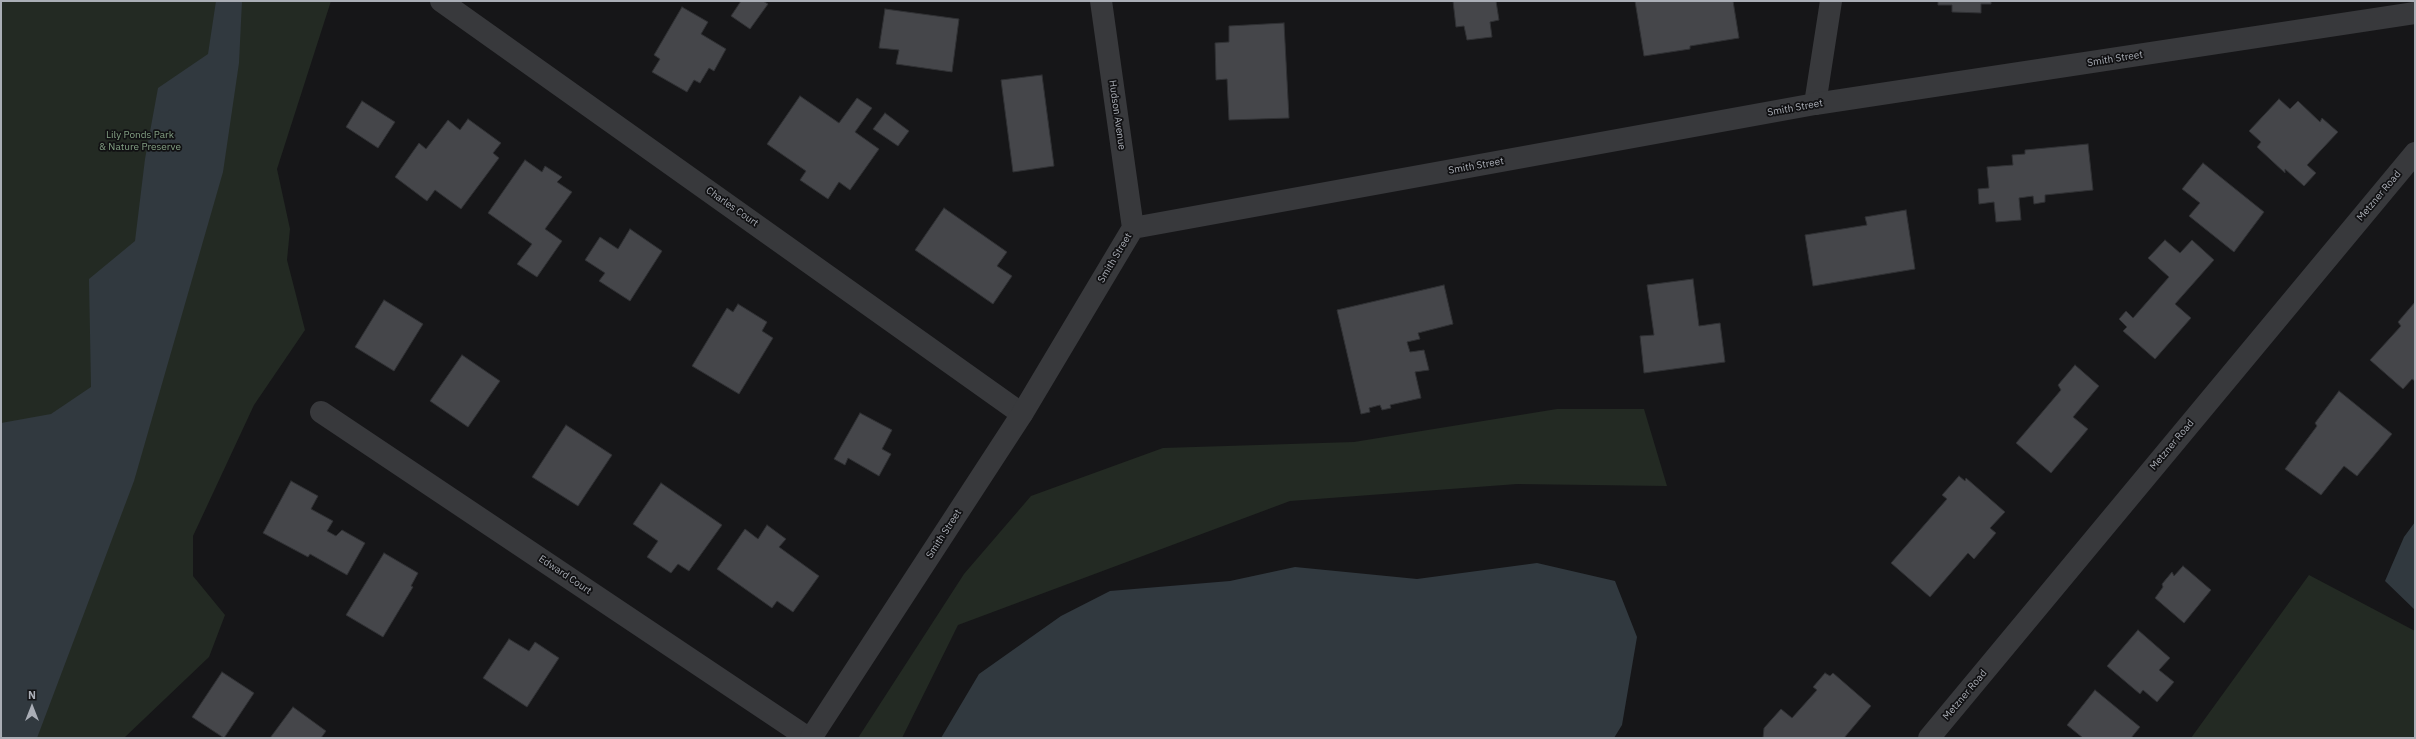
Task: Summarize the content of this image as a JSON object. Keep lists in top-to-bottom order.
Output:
{
  "streets": {
    "street": [
      "Smith Street",
      "Hudson Avenue",
      "Metzner Road",
      "Charles Court",
      "Edward Court"
    ]
  },
  "crossings": [
    ["Smith Street", "Hudson Avenue"],
    ["Smith Street", "Charles Court"]
  ],
  "parks": ["Lily Ponds Park & Nature Preserve"],
  "north": "top"
}
